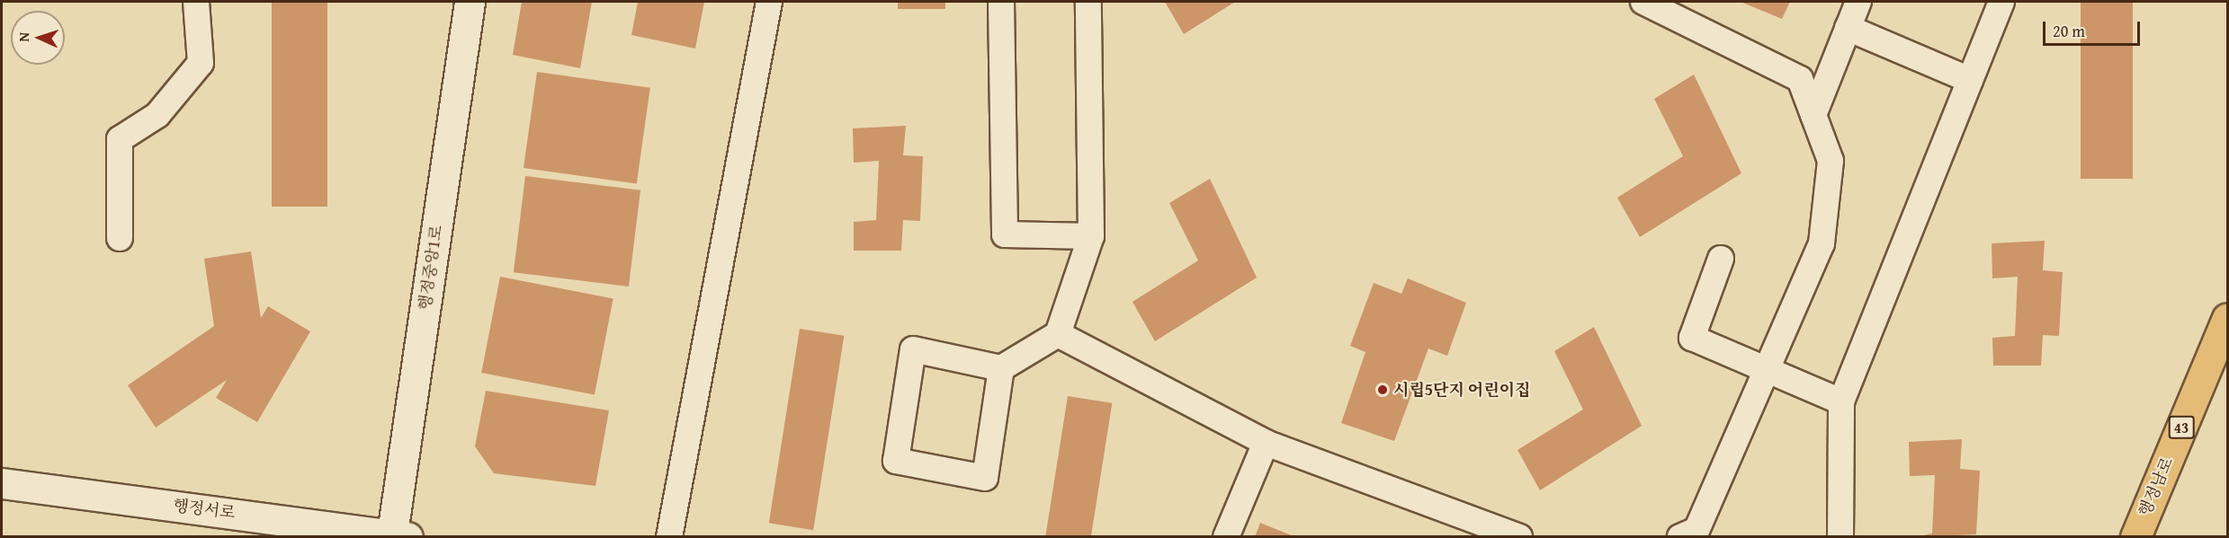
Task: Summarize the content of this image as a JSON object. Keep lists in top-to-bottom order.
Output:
{
  "streets": {
    "main road": ["43", "행정남로"],
    "street": ["행정중앙1로", "행정서로"]
  },
  "crossings": [
    ["행정중앙1로", "행정서로"]
  ],
  "places": ["시립5단지 어린이집"],
  "scale_bar": "20 m",
  "north": "left"
}
